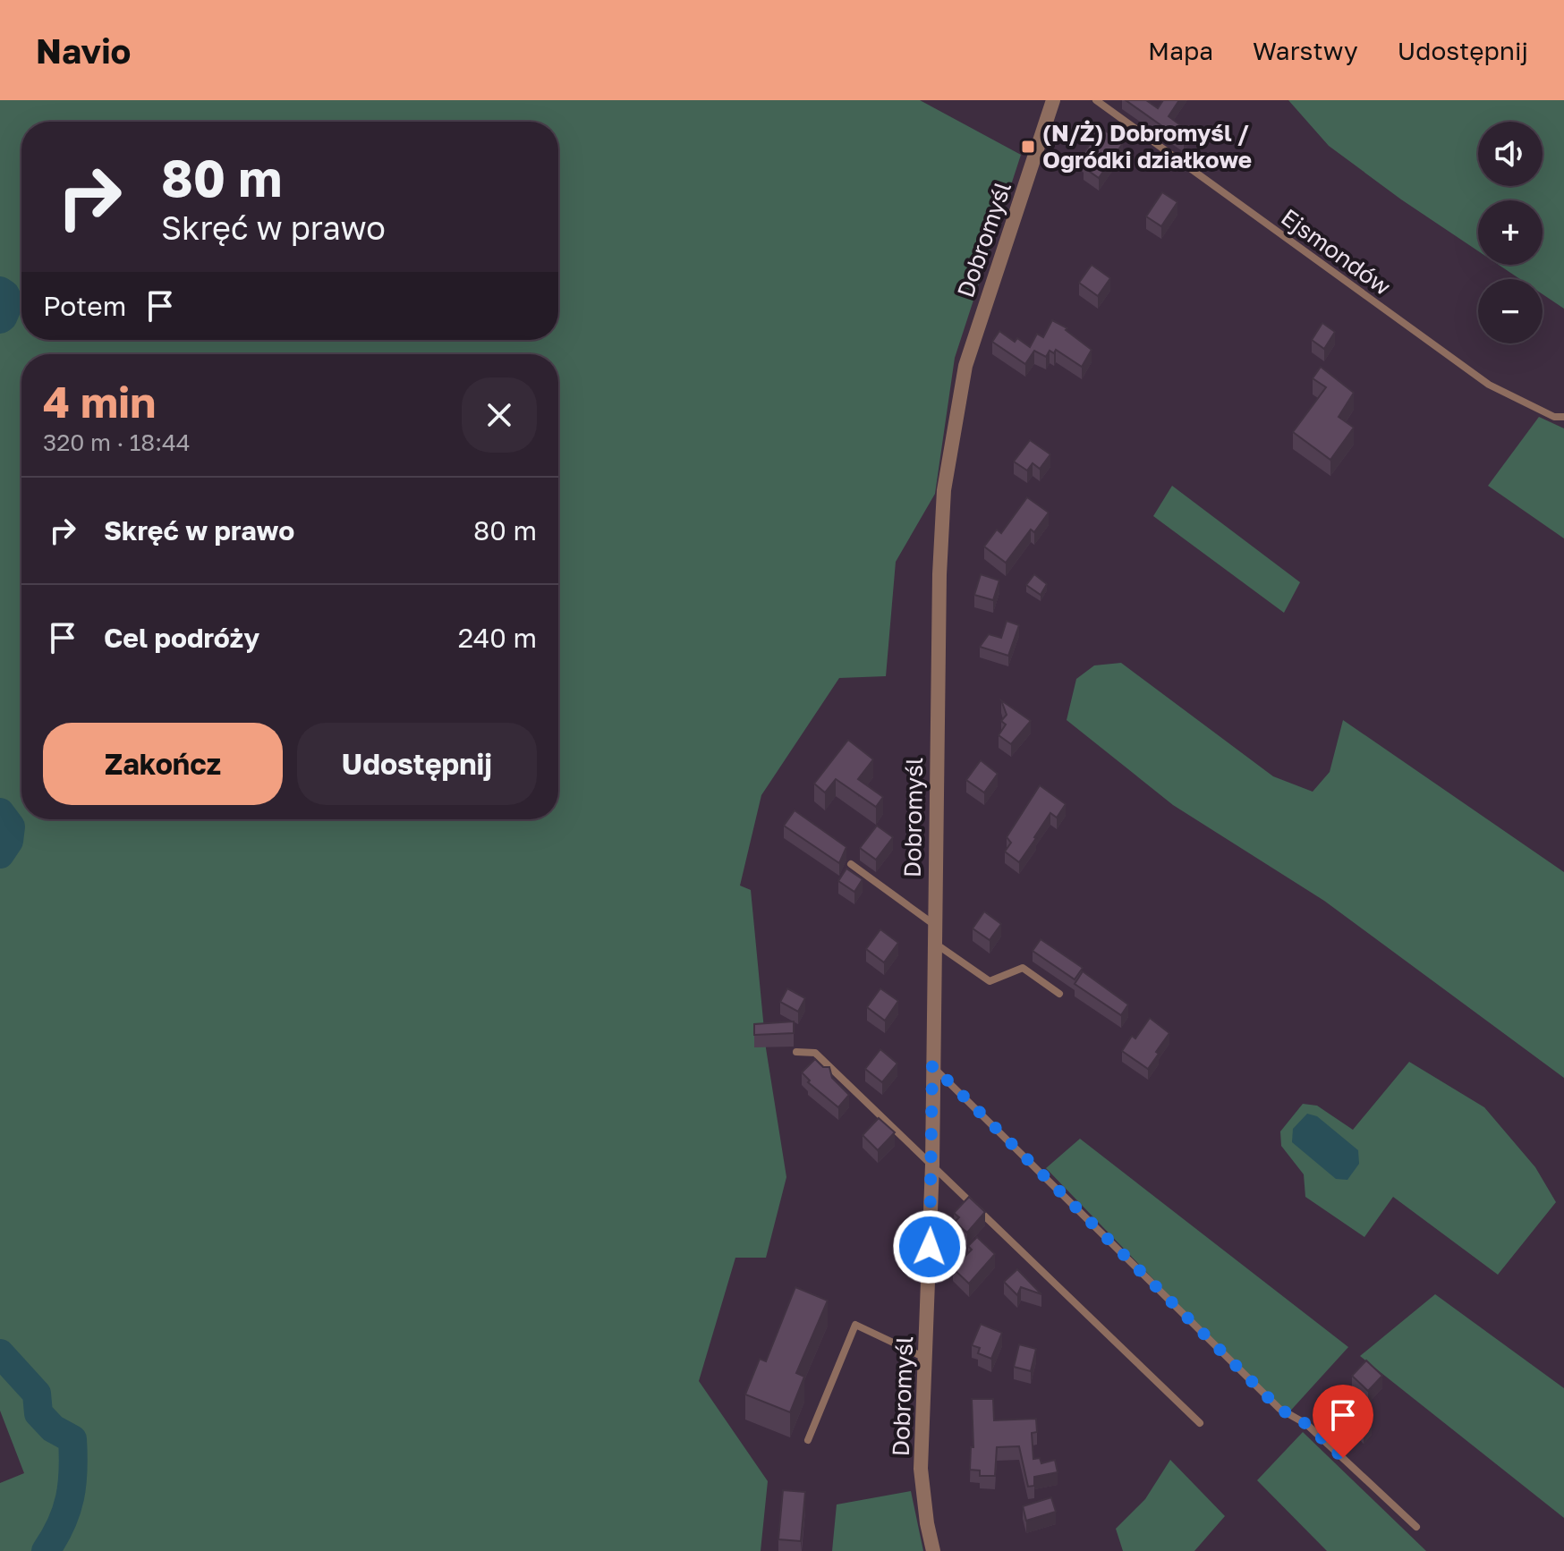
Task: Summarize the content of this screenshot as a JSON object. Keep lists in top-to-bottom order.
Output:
{
  "streets": {
    "street": ["Dobromyśl"],
    "lane": ["Ejsmondów"]
  },
  "places": {
    "transit": ["(N/Ż) Dobromyśl / Ogródki działkowe"]
  },
  "page": {
    "header": "Navio",
    "nav": ["Mapa", "Warstwy", "Udostępnij"],
    "map_buttons": ["+", "−"],
    "turn": ["80 m", "Skręć w prawo"],
    "then": "Potem",
    "heading": ["4 min", "320 m · 18:44"],
    "list": [
      {
        "name": "Skręć w prawo",
        "value": "80 m"
      },
      {
        "name": "Cel podróży",
        "value": "240 m"
      }
    ],
    "buttons": ["Zakończ", "Udostępnij"]
  }
}
